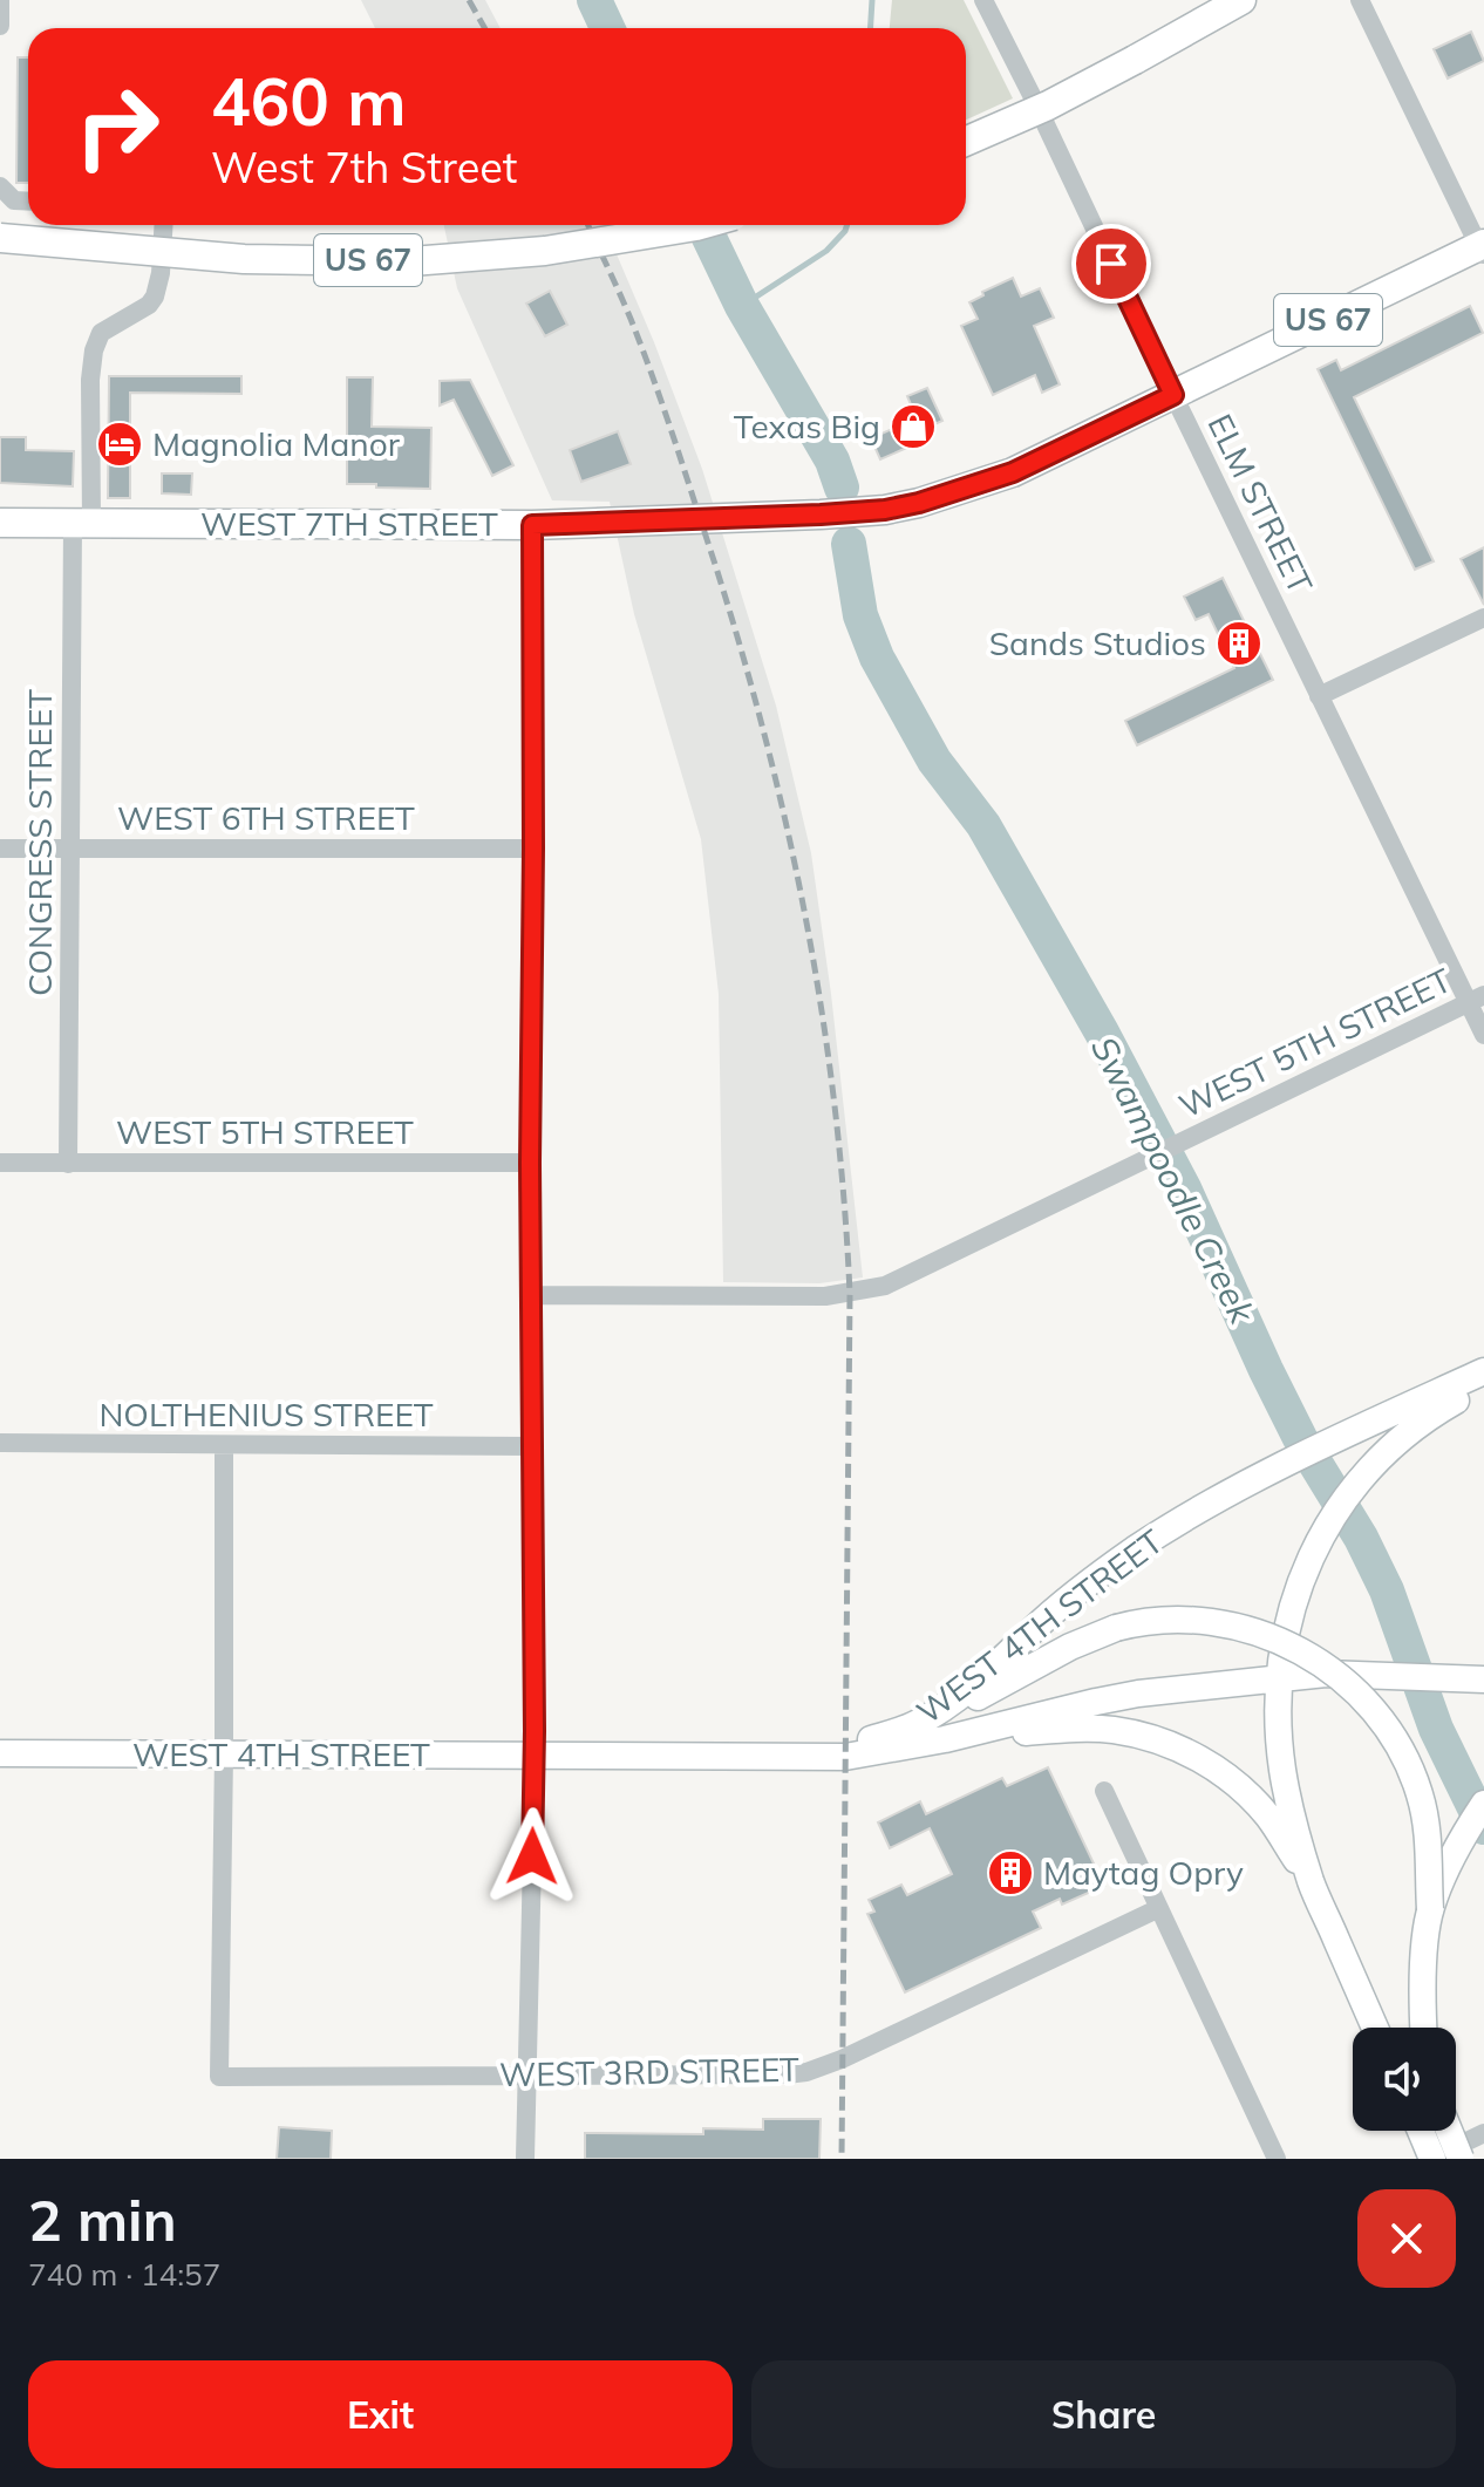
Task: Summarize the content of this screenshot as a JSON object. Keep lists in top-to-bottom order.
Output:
{
  "streets": {
    "main road": ["US 67", "WEST 7TH STREET", "WEST 4TH STREET"],
    "street": [
      "ELM STREET",
      "WEST 6TH STREET",
      "CONGRESS STREET",
      "WEST 5TH STREET",
      "NOLTHENIUS STREET",
      "WEST 3RD STREET"
    ]
  },
  "crossings": [
    ["ELM STREET", "WEST 7TH STREET"],
    ["ELM STREET", "WEST 5TH STREET"],
    ["WEST 7TH STREET", "CONGRESS STREET"],
    ["WEST 6TH STREET", "CONGRESS STREET"],
    ["CONGRESS STREET", "WEST 5TH STREET"],
    ["WEST 4TH STREET", "WEST 3RD STREET"]
  ],
  "water": ["Swampoodle Creek"],
  "places": {
    "shop": ["Texas Big"],
    "hotel": ["Magnolia Manor"],
    "building": ["Sands Studios", "Maytag Opry"]
  },
  "page": {
    "turn": ["460 m", "West 7th Street"],
    "heading": ["2 min", "740 m · 14:57"],
    "buttons": ["Exit", "Share"]
  }
}
